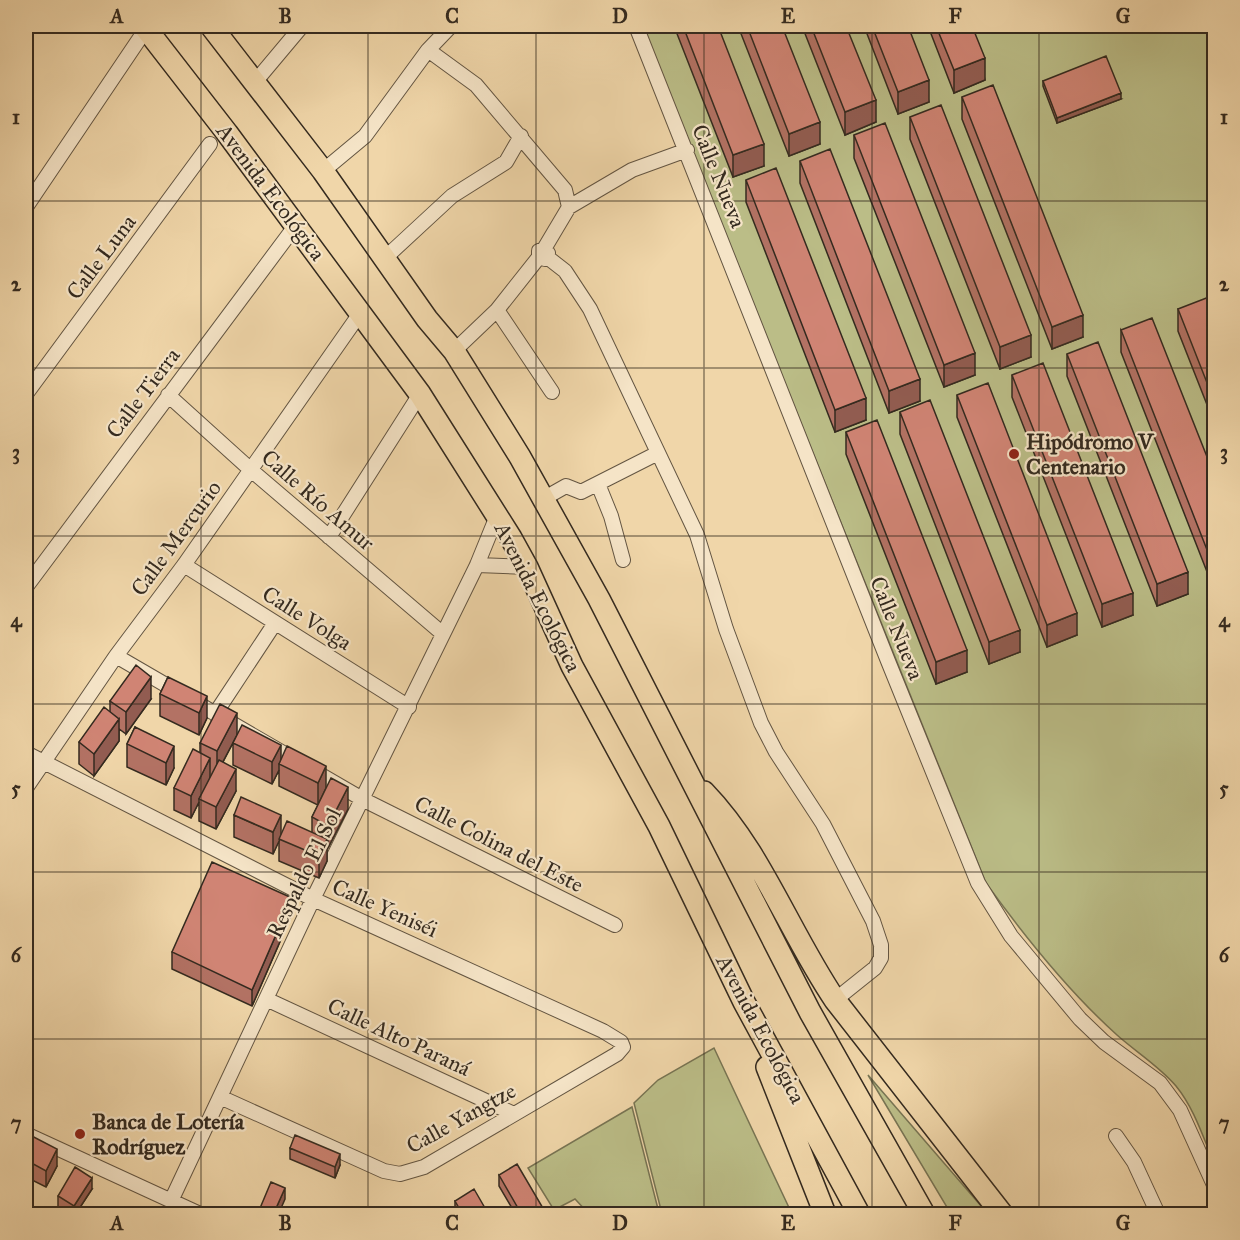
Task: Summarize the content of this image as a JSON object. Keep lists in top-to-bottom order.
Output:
{
  "streets": {
    "main road": ["Avenida Ecológica"],
    "street": [
      "Calle Nueva",
      "Calle Luna",
      "Calle Tierra",
      "Calle Río Amur",
      "Calle Mercurio",
      "Calle Volga",
      "Calle Colina del Este",
      "Respaldo El Sol",
      "Calle Yeniséi",
      "Calle Alto Paraná",
      "Calle Yangtze"
    ]
  },
  "crossings": [
    ["Avenida Ecológica", "Calle Tierra"],
    ["Avenida Ecológica", "Calle Mercurio"],
    ["Avenida Ecológica", "Respaldo El Sol"],
    ["Calle Tierra", "Calle Río Amur"],
    ["Calle Río Amur", "Calle Mercurio"],
    ["Calle Río Amur", "Respaldo El Sol"],
    ["Calle Mercurio", "Calle Volga"],
    ["Calle Mercurio", "Calle Colina del Este"],
    ["Calle Mercurio", "Calle Yeniséi"],
    ["Calle Volga", "Respaldo El Sol"],
    ["Calle Colina del Este", "Respaldo El Sol"],
    ["Respaldo El Sol", "Calle Yeniséi"],
    ["Respaldo El Sol", "Calle Alto Paraná"],
    ["Respaldo El Sol", "Calle Yangtze"],
    ["Calle Yeniséi", "Calle Yangtze"],
    ["Calle Alto Paraná", "Calle Yangtze"]
  ],
  "places": ["Hipódromo V Centenario", "Banca de Lotería Rodríguez"],
  "grid": {
    "columns": [
      "A",
      "B",
      "C",
      "D",
      "E",
      "F",
      "G"
    ],
    "rows": [
      "1",
      "2",
      "3",
      "4",
      "5",
      "6",
      "7"
    ]
  }
}
